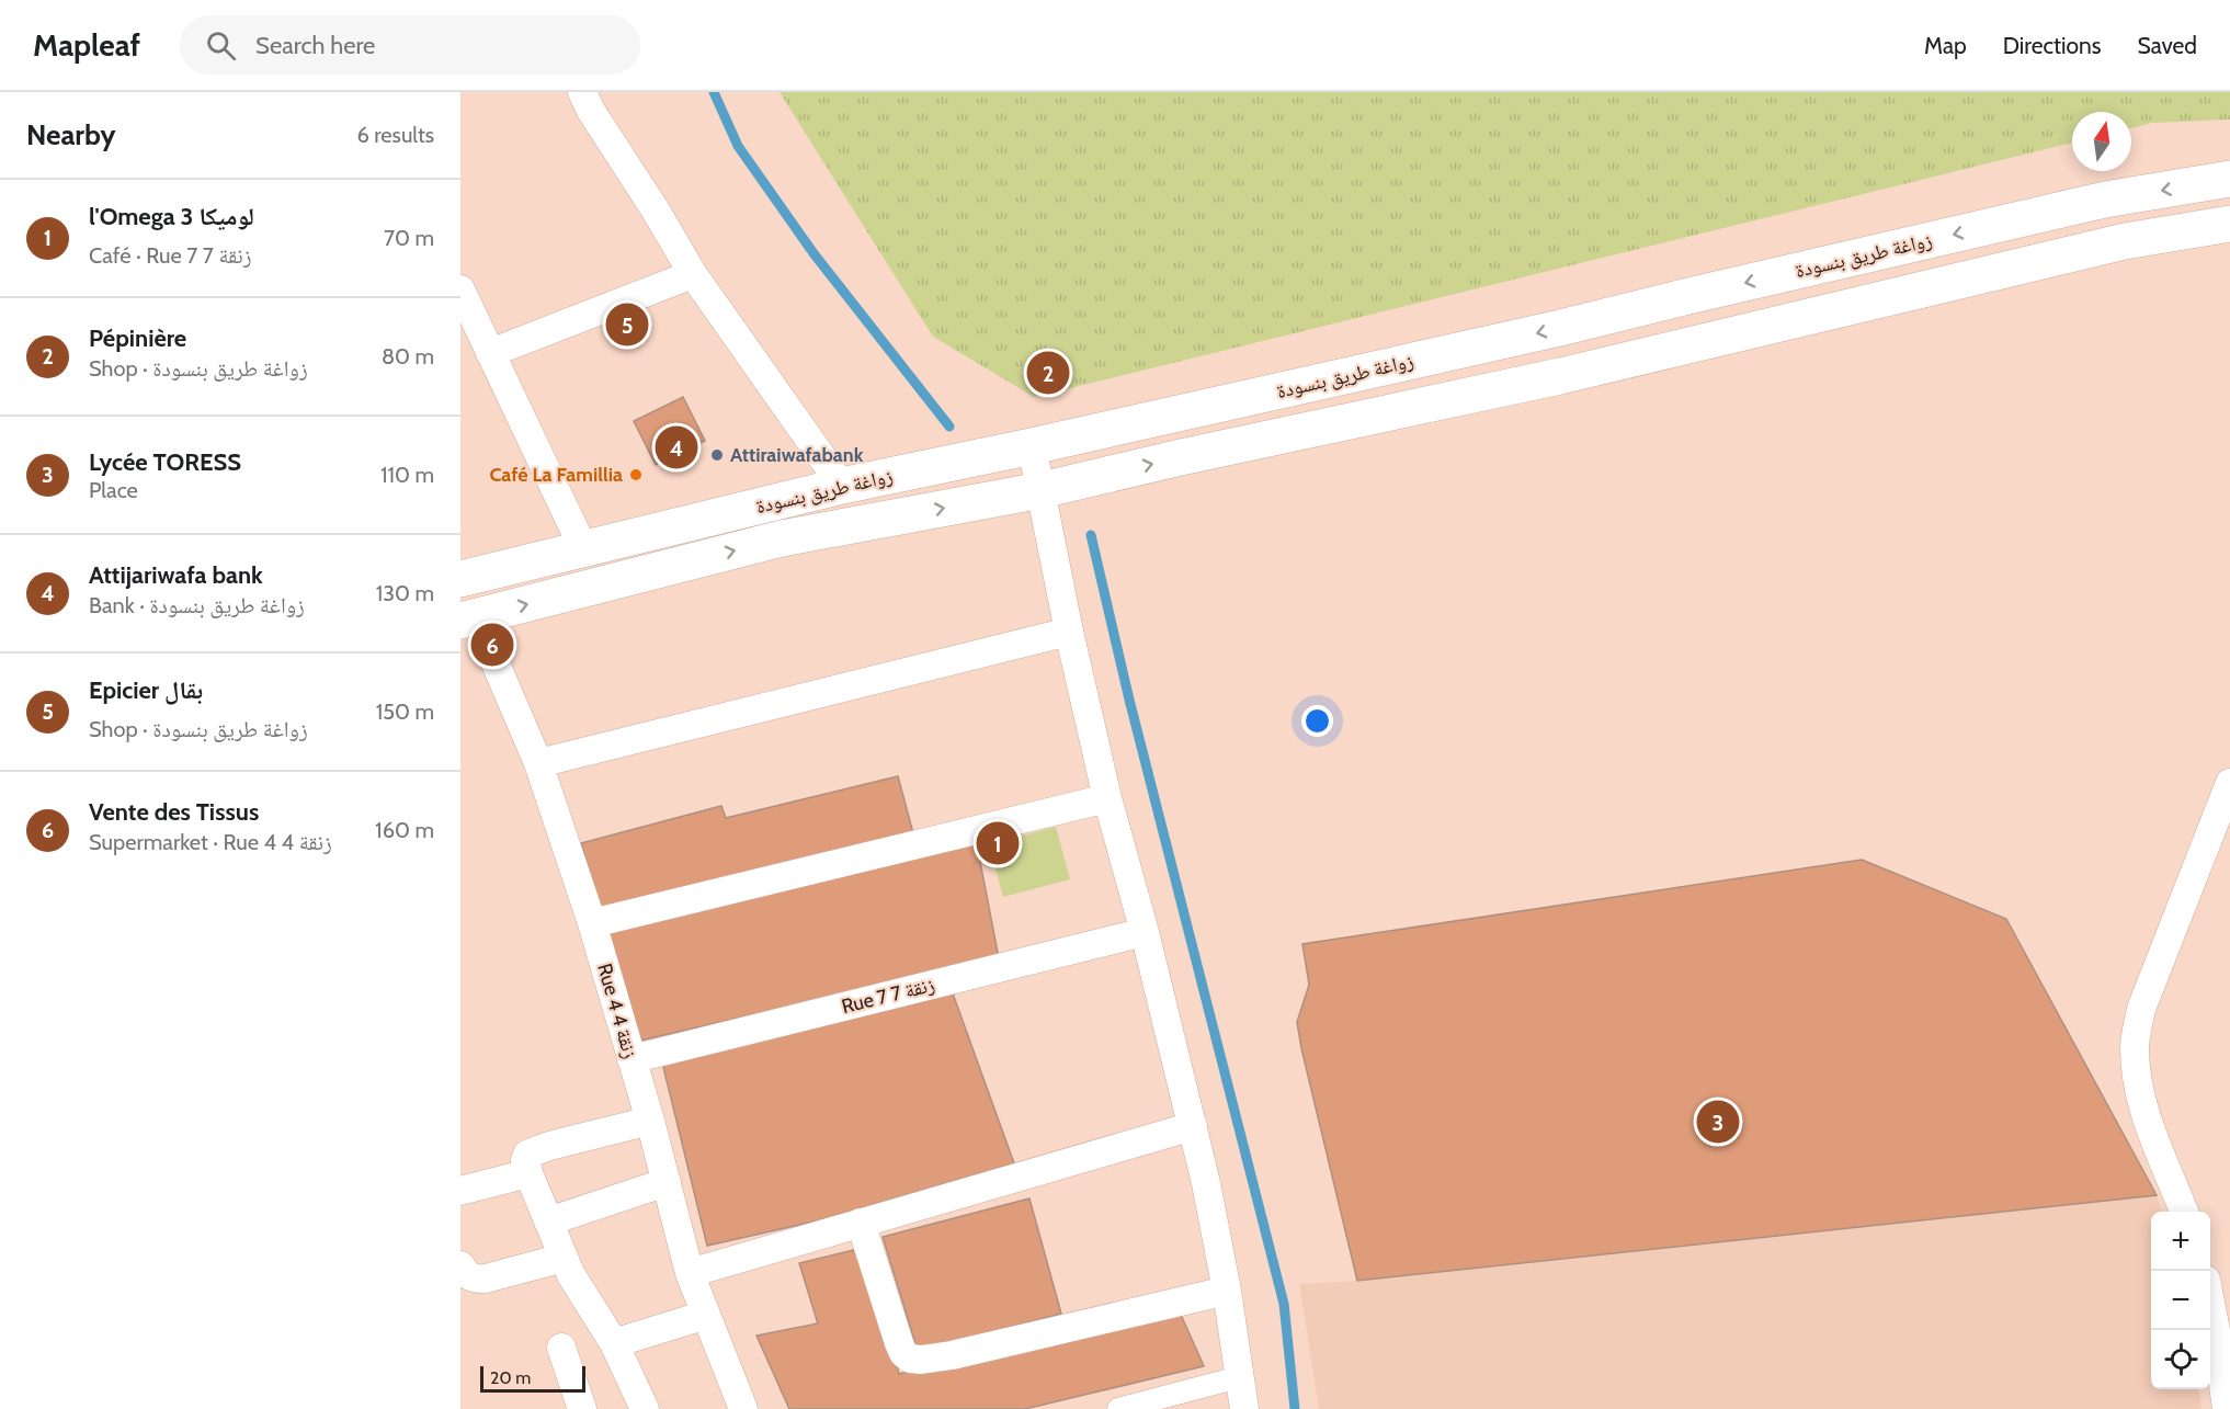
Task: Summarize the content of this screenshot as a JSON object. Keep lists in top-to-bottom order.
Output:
{
  "streets": {
    "main road": ["زواغة طريق بنسودة"],
    "street": ["Rue 7 زنقة 7", "Rue 4 زنقة 4"]
  },
  "crossings": [
    ["زواغة طريق بنسودة", "Rue 4 زنقة 4"],
    ["Rue 7 زنقة 7", "Rue 4 زنقة 4"]
  ],
  "places": ["Attiraiwafabank", "Café La Famillia"],
  "scale_bar": "20 m",
  "north": "top",
  "page": {
    "header": "Mapleaf",
    "search": "Search here",
    "nav": ["Map", "Directions", "Saved"],
    "heading": ["Nearby", "6 results"],
    "list": [
      {
        "mark": "1",
        "name": "l'Omega 3 لوميكا",
        "note": "Café · Rue 7 زنقة 7",
        "value": "70 m"
      },
      {
        "mark": "2",
        "name": "Pépinière",
        "note": "Shop · زواغة طريق بنسودة",
        "value": "80 m"
      },
      {
        "mark": "3",
        "name": "Lycée TORESS",
        "note": "Place",
        "value": "110 m"
      },
      {
        "mark": "4",
        "name": "Attijariwafa bank",
        "note": "Bank · زواغة طريق بنسودة",
        "value": "130 m"
      },
      {
        "mark": "5",
        "name": "Epicier بقال",
        "note": "Shop · زواغة طريق بنسودة",
        "value": "150 m"
      },
      {
        "mark": "6",
        "name": "Vente des Tissus",
        "note": "Supermarket · Rue 4 زنقة 4",
        "value": "160 m"
      }
    ],
    "pins": [
      "5",
      "2",
      "4",
      "6",
      "1",
      "3"
    ],
    "map_buttons": ["+", "−"],
    "scale": "20 m"
  }
}
